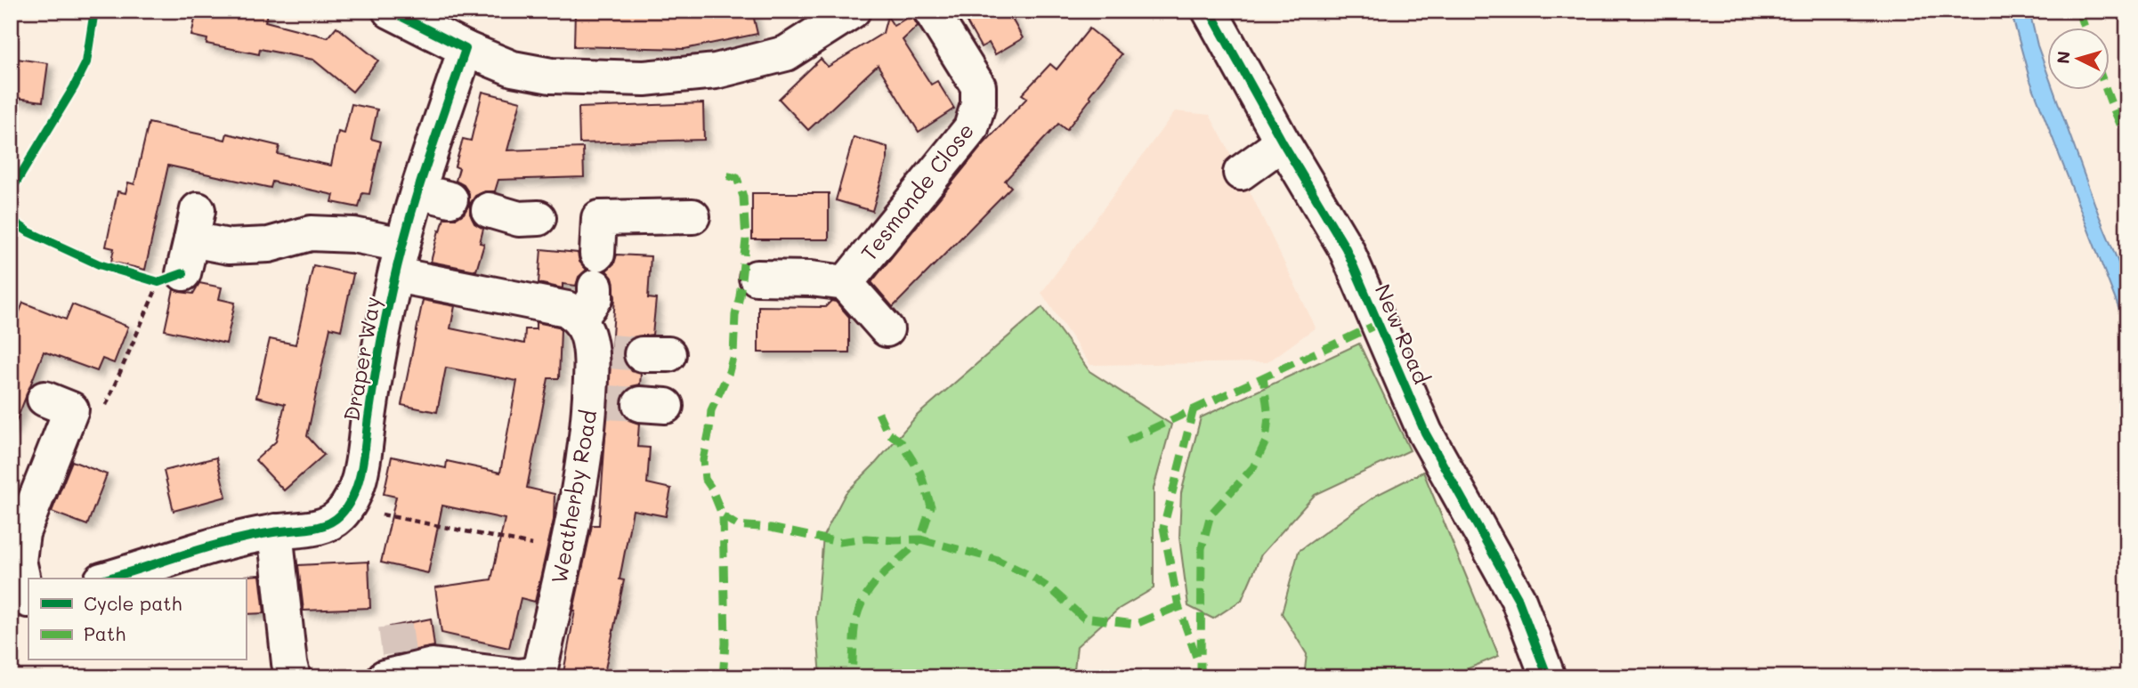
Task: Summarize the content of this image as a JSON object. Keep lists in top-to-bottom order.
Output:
{
  "streets": {
    "street": [
      "Tesmonde Close",
      "New Road",
      "Draper Way",
      "Weatherby Road"
    ]
  },
  "legend": ["Cycle path", "Path"],
  "north": "left"
}
